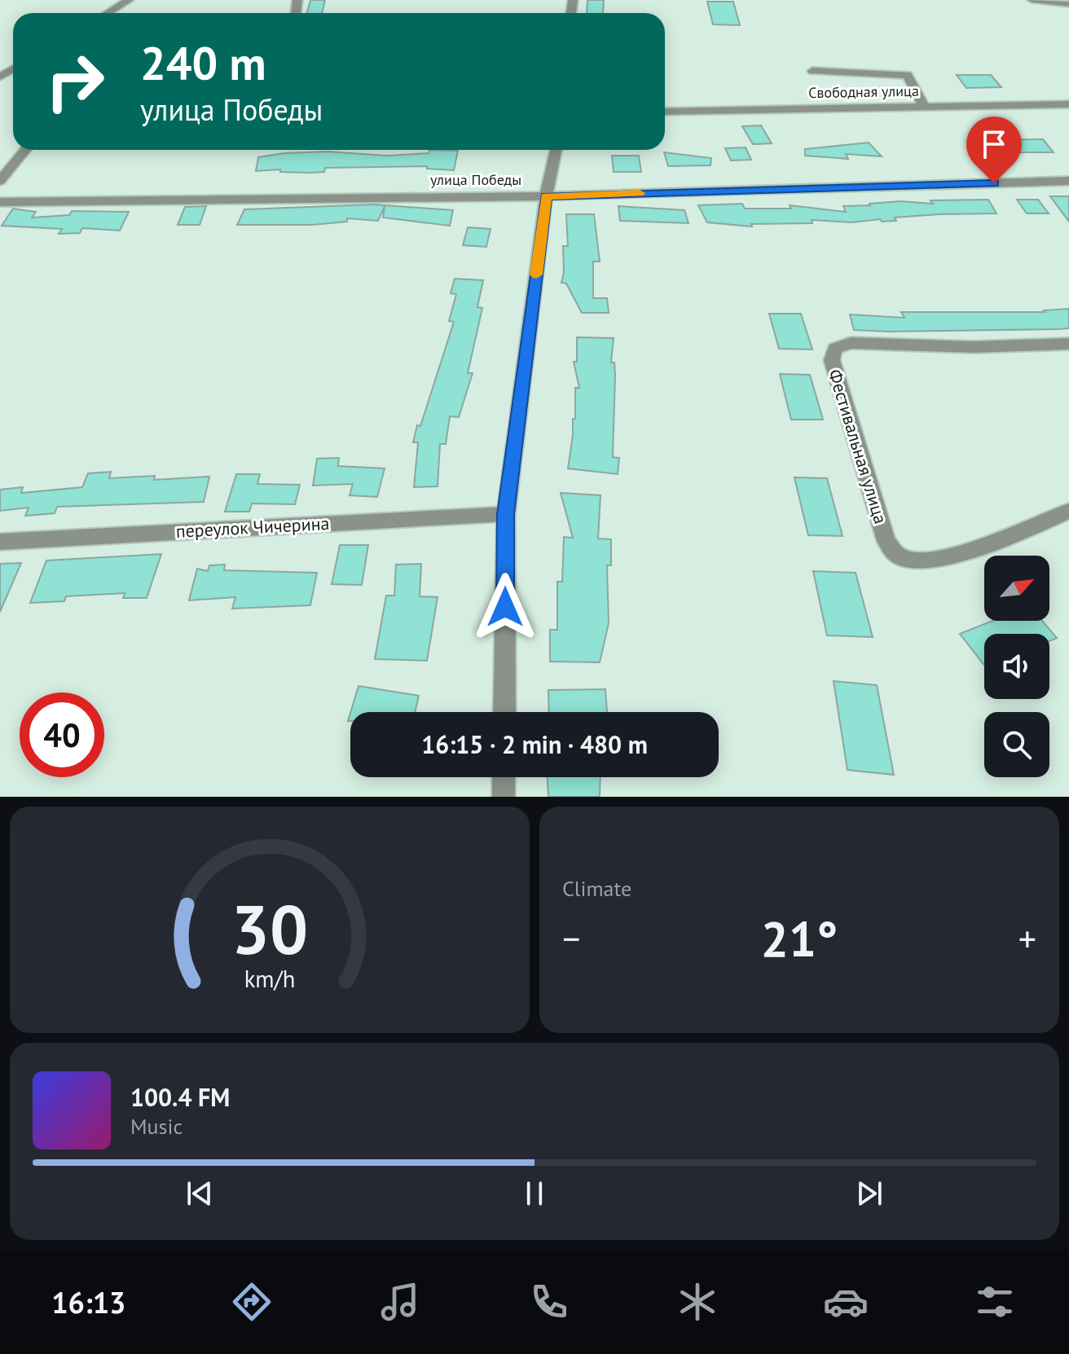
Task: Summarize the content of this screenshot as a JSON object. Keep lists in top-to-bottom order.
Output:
{
  "streets": {
    "street": [
      "Свободная улица",
      "улица Победы",
      "Фестивальная улица",
      "переулок Чичерина"
    ]
  },
  "north": "top right",
  "page": {
    "turn": ["240 m", "улица Победы"],
    "limit": "40",
    "trip": "16:15 · 2 min · 480 m",
    "tile": "Climate",
    "heat": ["−", "21°", "+"],
    "song": ["100.4 FM", "Music"],
    "tabs": "16:13",
    "gauge": ["30", "km/h"]
  }
}
